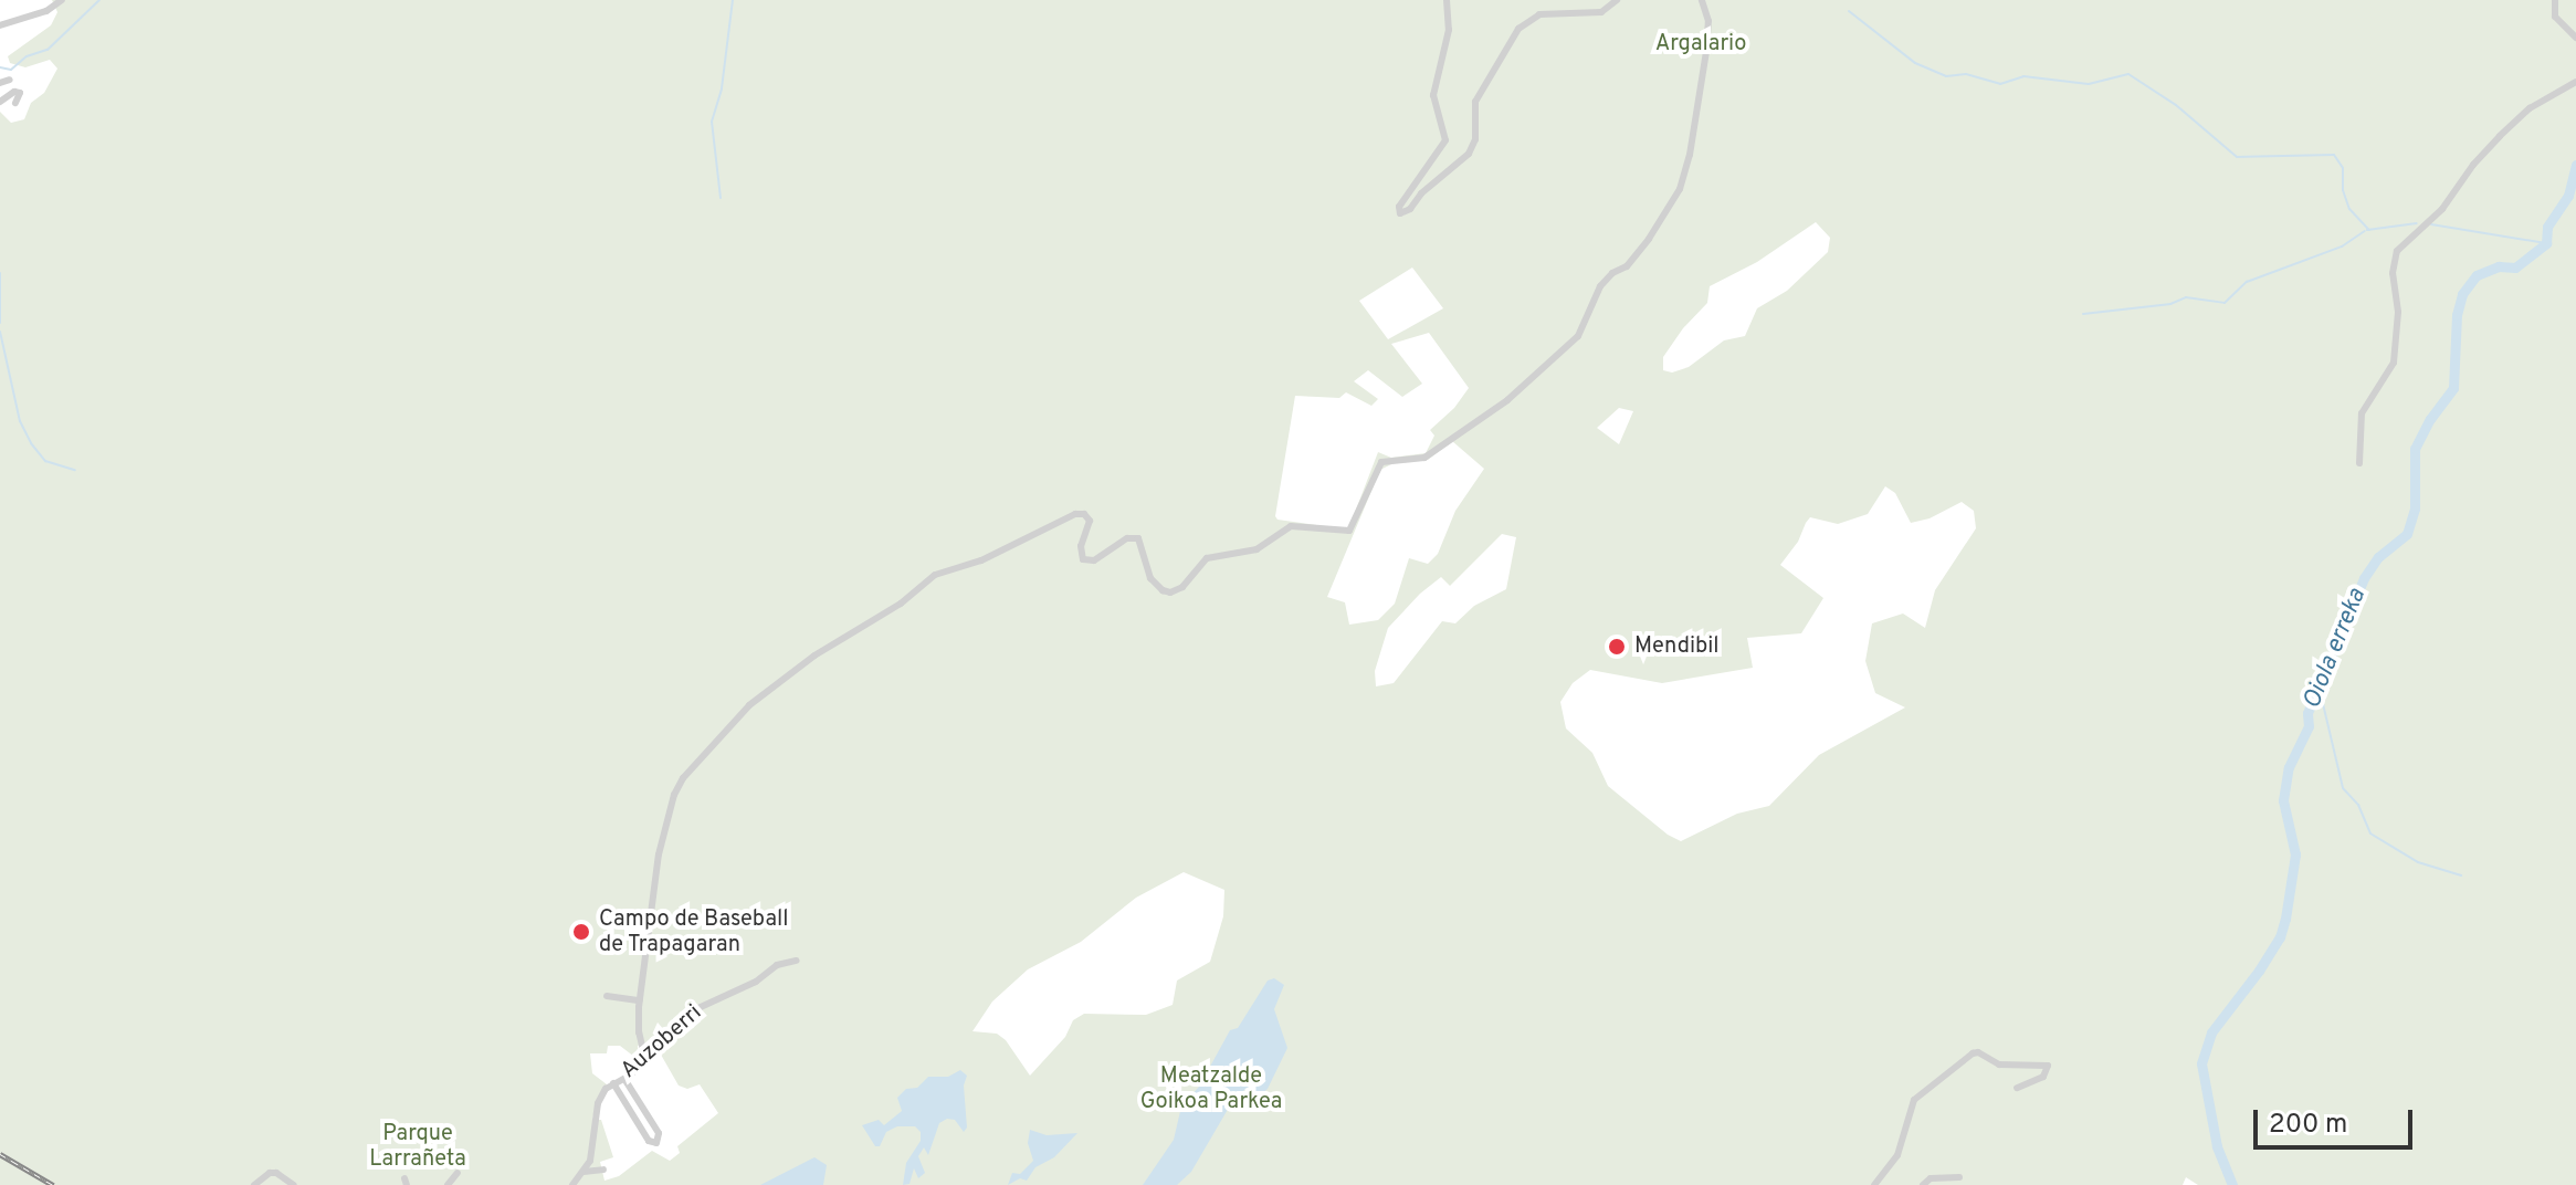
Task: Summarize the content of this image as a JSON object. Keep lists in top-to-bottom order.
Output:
{
  "streets": {
    "street": ["Auzoberri"]
  },
  "water": ["Oiola erreka"],
  "parks": ["Argalario", "Meatzalde Goikoa Parkea", "Parque Larrañeta"],
  "places": ["Mendibil", "Campo de Baseball de Trapagaran"],
  "scale_bar": "200 m"
}
